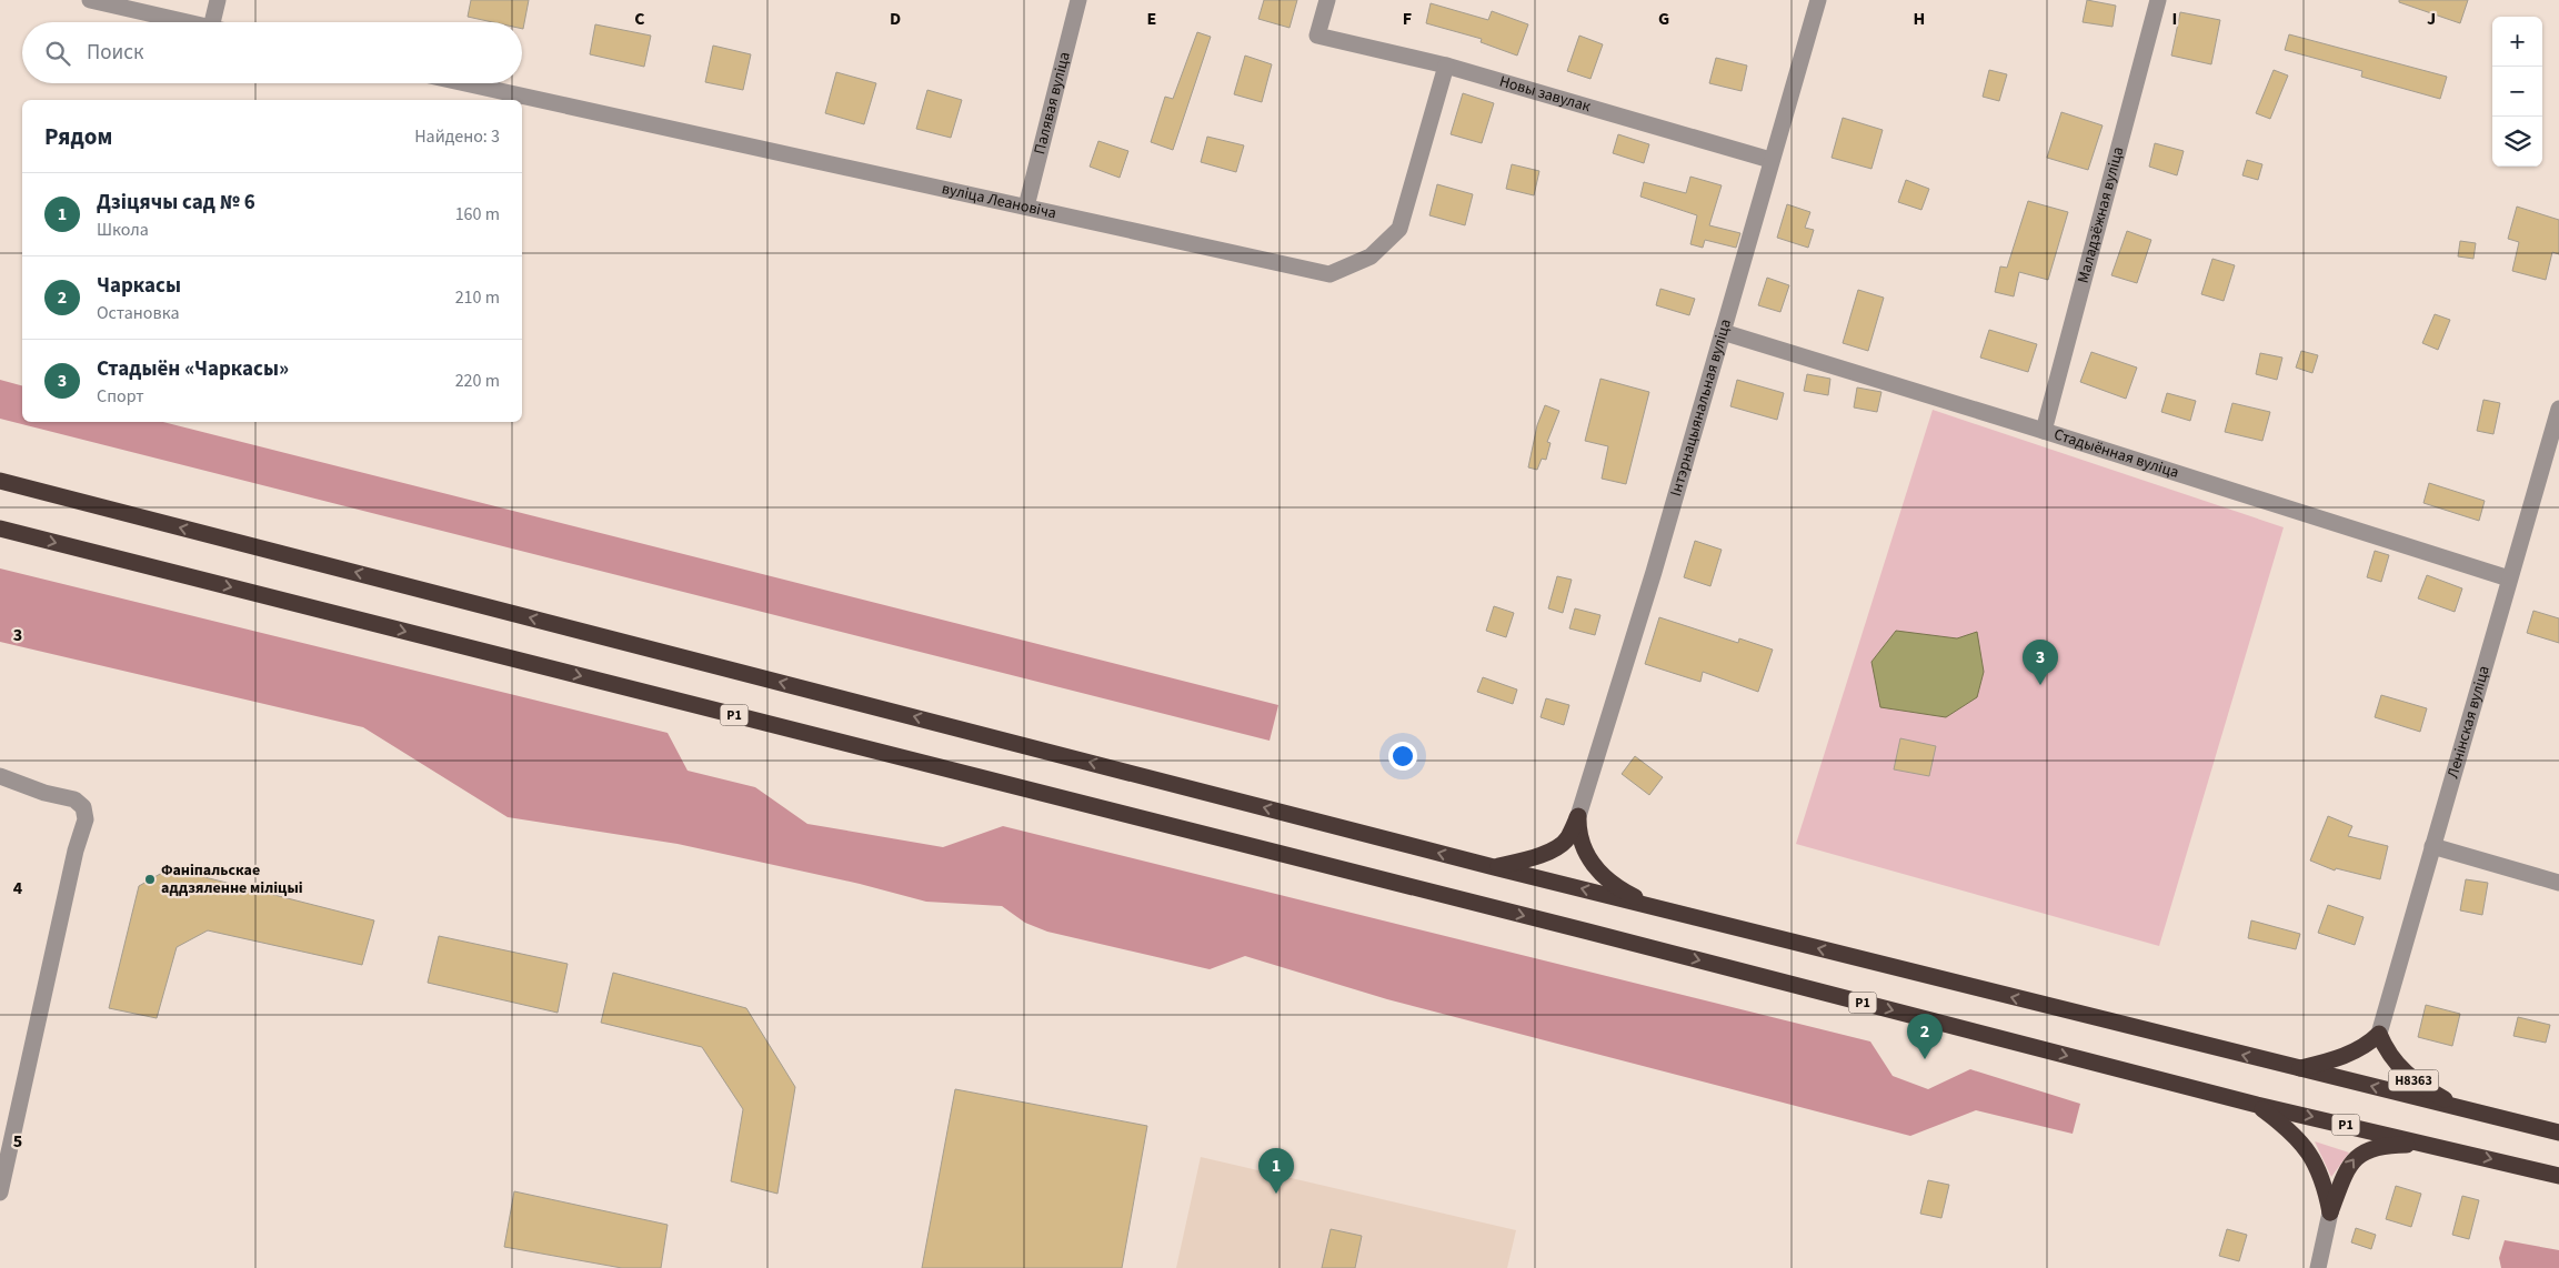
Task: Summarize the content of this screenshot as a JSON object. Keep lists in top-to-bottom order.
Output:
{
  "streets": {
    "highway": ["Р1", "Н8363"],
    "street": [
      "Новы завулак",
      "Палявая вуліца",
      "вуліца Леановіча",
      "Маладзёжная вуліца",
      "Інтэрнацыянальная вуліца",
      "Стадыённая вуліца",
      "Ленінская вуліца"
    ]
  },
  "crossings": [
    ["Новы завулак", "вуліца Леановіча"],
    ["Новы завулак", "Інтэрнацыянальная вуліца"],
    ["Палявая вуліца", "вуліца Леановіча"],
    ["Маладзёжная вуліца", "Стадыённая вуліца"],
    ["Інтэрнацыянальная вуліца", "Стадыённая вуліца"],
    ["Стадыённая вуліца", "Ленінская вуліца"],
    ["Ленінская вуліца", "Н8363"]
  ],
  "places": ["Фаніпальскае аддзяленне міліцыі"],
  "page": {
    "map_buttons": ["+", "−"],
    "search": "Поиск",
    "heading": ["Рядом", "Найдено: 3"],
    "list": [
      {
        "mark": "1",
        "name": "Дзіцячы сад № 6",
        "note": "Школа",
        "value": "160 m"
      },
      {
        "mark": "2",
        "name": "Чаркасы",
        "note": "Остановка",
        "value": "210 m"
      },
      {
        "mark": "3",
        "name": "Стадыён «Чаркасы»",
        "note": "Спорт",
        "value": "220 m"
      }
    ],
    "pins": ["3", "2", "1"]
  },
  "grid": {
    "columns": [
      "C",
      "D",
      "E",
      "F",
      "G",
      "H",
      "I",
      "J"
    ],
    "rows": ["3", "4", "5"]
  }
}
